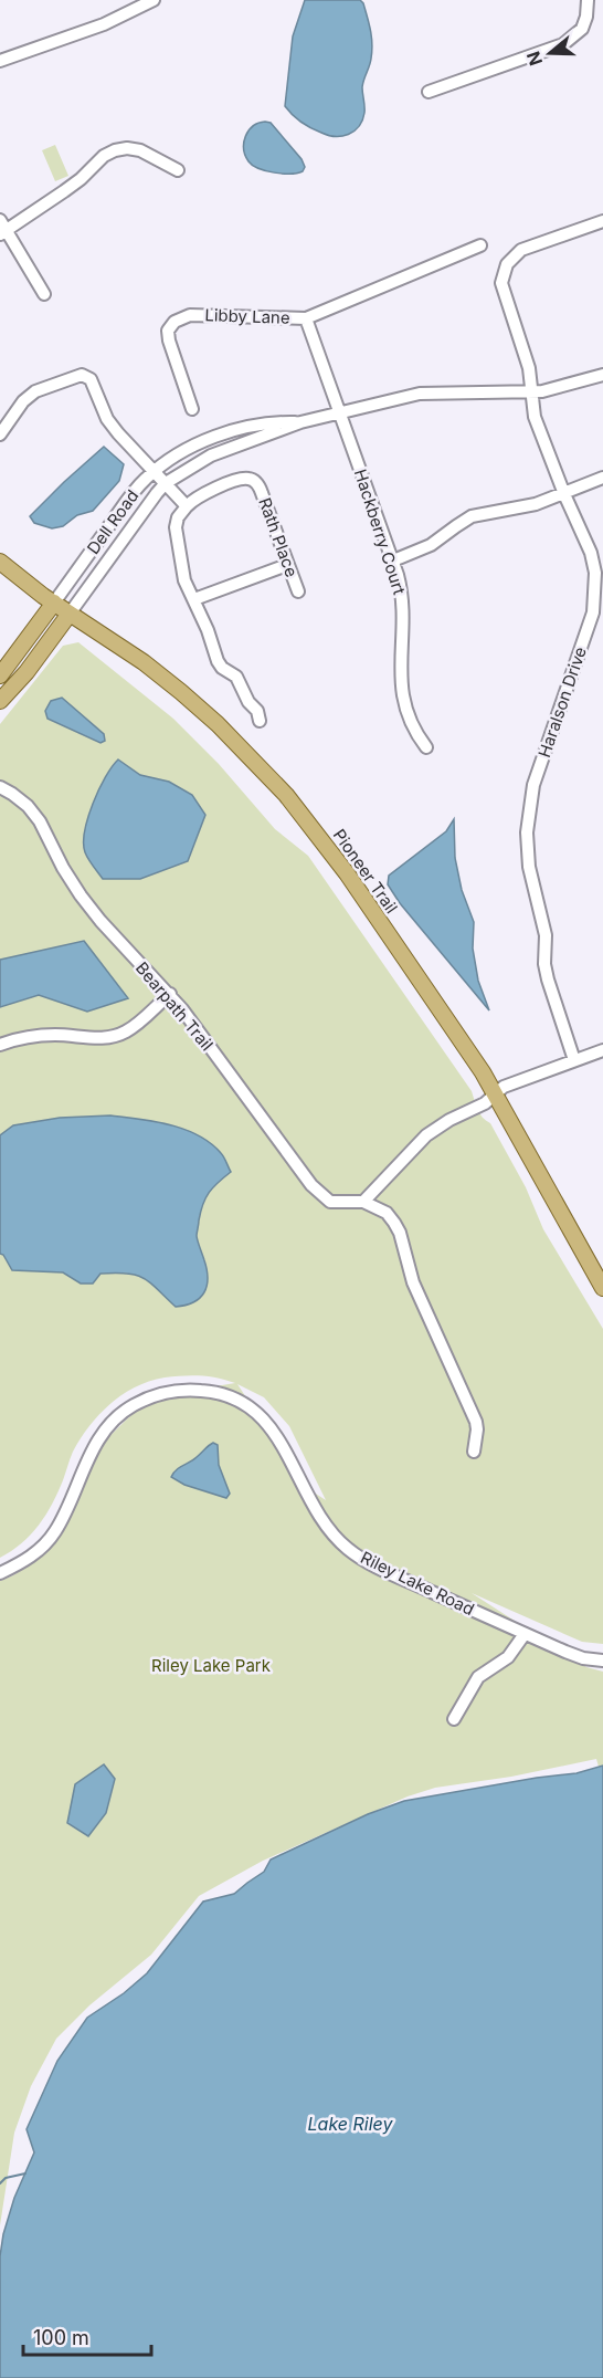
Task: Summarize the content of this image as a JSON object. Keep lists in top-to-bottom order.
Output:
{
  "streets": {
    "main road": ["Dell Road", "Pioneer Trail"],
    "street": [
      "Libby Lane",
      "Hackberry Court",
      "Rath Place",
      "Haralson Drive",
      "Bearpath Trail",
      "Riley Lake Road"
    ]
  },
  "crossings": [
    ["Libby Lane", "Hackberry Court"],
    ["Dell Road", "Hackberry Court"],
    ["Dell Road", "Haralson Drive"],
    ["Dell Road", "Pioneer Trail"]
  ],
  "water": ["Lake Riley"],
  "parks": ["Riley Lake Park"],
  "scale_bar": "100 m",
  "north": "left"
}
